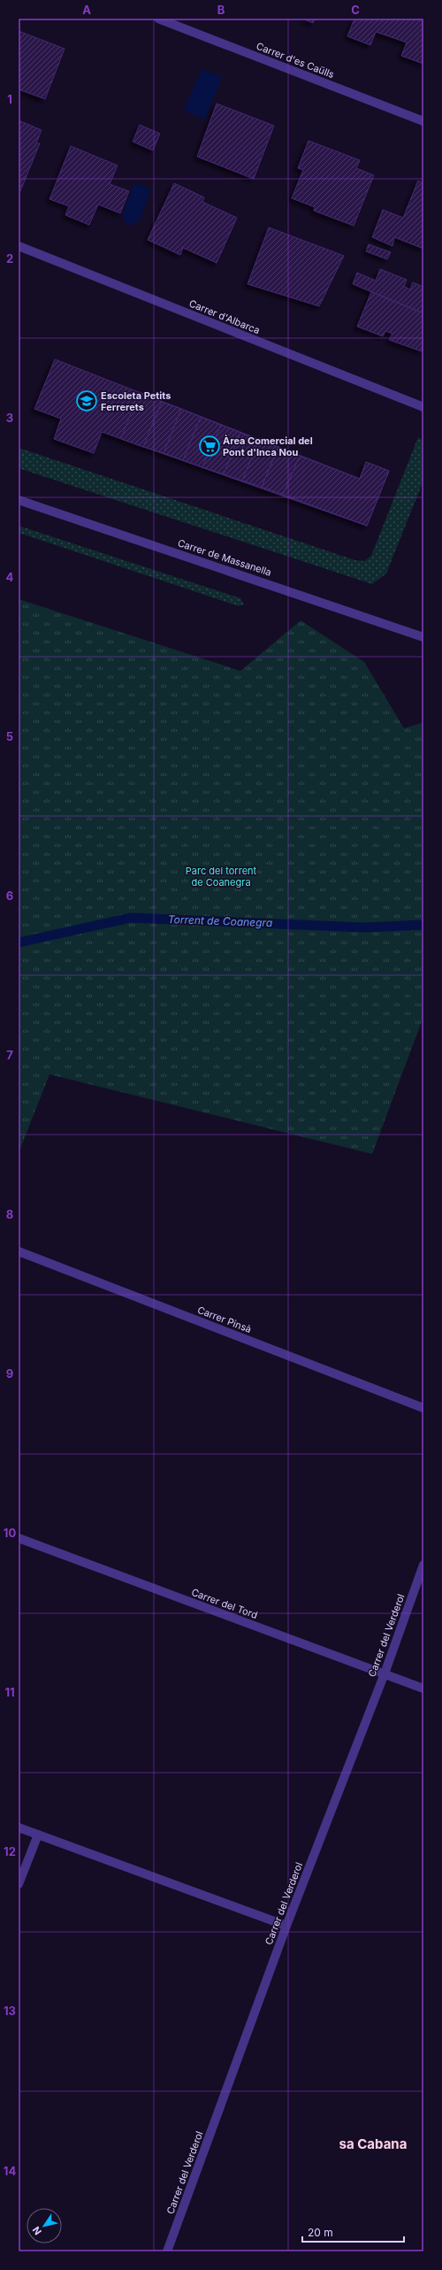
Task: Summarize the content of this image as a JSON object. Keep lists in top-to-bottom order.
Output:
{
  "streets": {
    "street": [
      "Carrer d'es Caülls",
      "Carrer d'Albarca",
      "Carrer de Massanella",
      "Carrer Pinsà",
      "Carrer del Tord",
      "Carrer del Verderol"
    ]
  },
  "crossings": [
    ["Carrer del Tord", "Carrer del Verderol"]
  ],
  "districts": ["sa Cabana"],
  "water": ["Torrent de Coanegra"],
  "parks": ["Parc del torrent de Coanegra"],
  "places": {
    "school or university": ["Escoleta Petits Ferrerets"],
    "supermarket": ["Àrea Comercial del Pont d'Inca Nou"]
  },
  "scale_bar": "20 m",
  "north": "bottom left",
  "grid": {
    "columns": ["A", "B", "C"],
    "rows": [
      "1",
      "2",
      "3",
      "4",
      "5",
      "6",
      "7",
      "8",
      "9",
      "10",
      "11",
      "12",
      "13",
      "14"
    ]
  }
}
